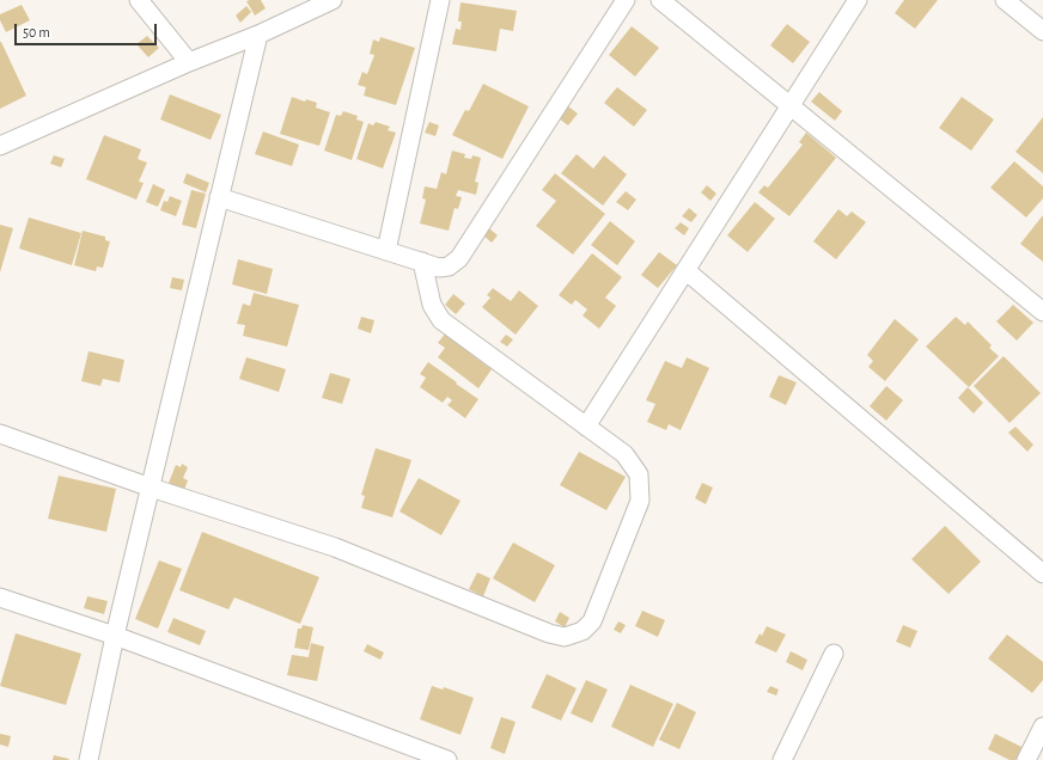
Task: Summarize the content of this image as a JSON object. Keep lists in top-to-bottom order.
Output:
{
  "scale_bar": "50 m"
}
